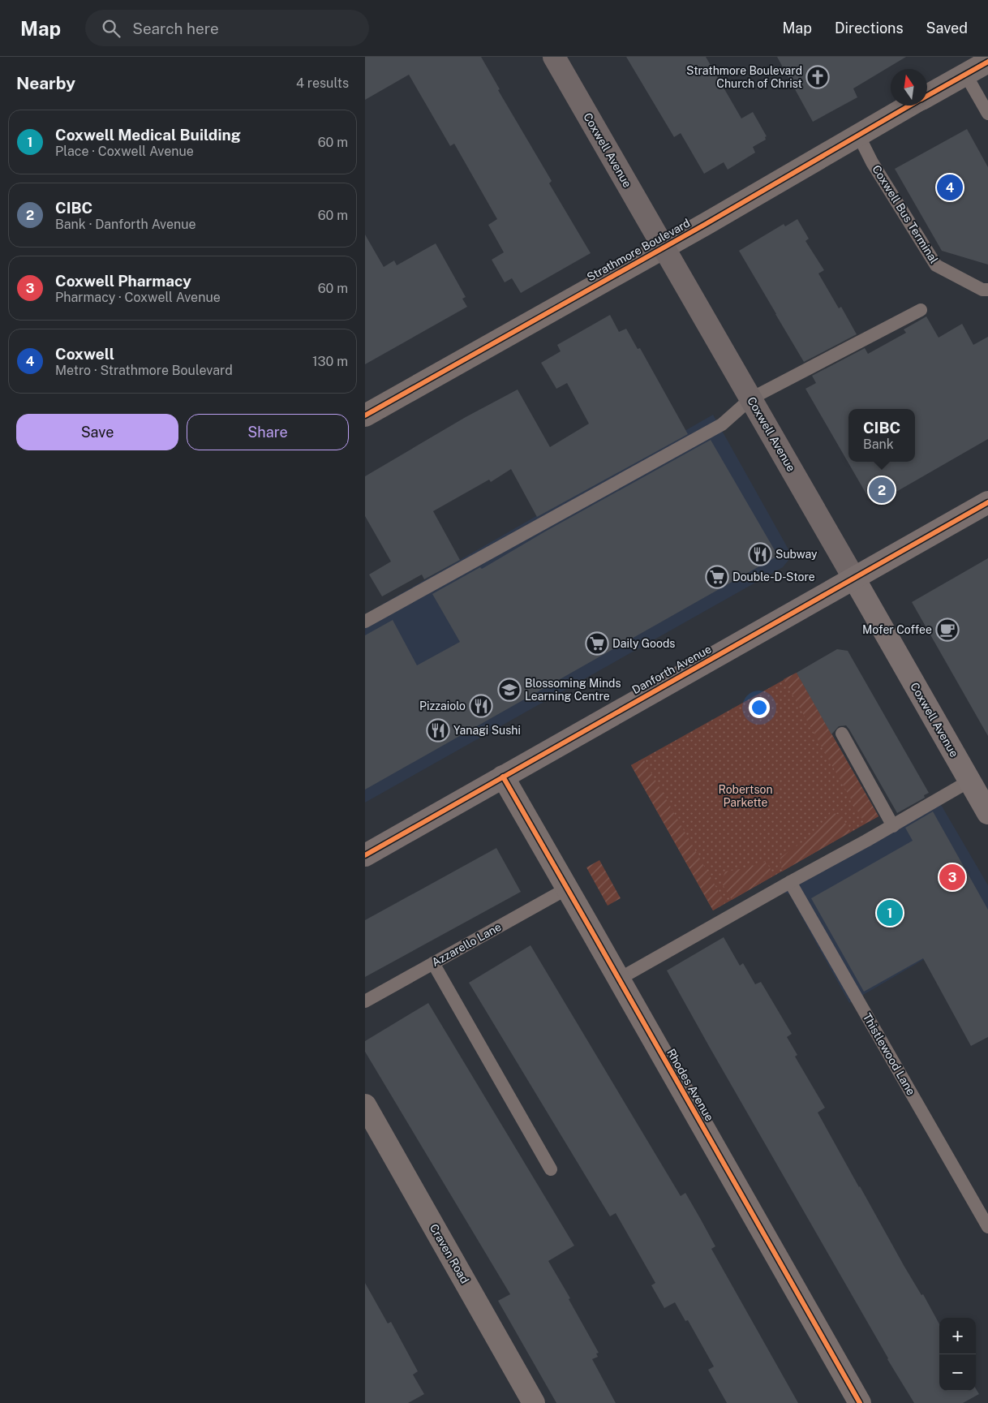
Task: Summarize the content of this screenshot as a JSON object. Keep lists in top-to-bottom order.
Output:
{
  "streets": {
    "main road": ["Coxwell Avenue", "Danforth Avenue"],
    "street": ["Strathmore Boulevard", "Rhodes Avenue", "Craven Road"],
    "lane": ["Coxwell Bus Terminal", "Azzarello Lane", "Thistlewood Lane"]
  },
  "crossings": [
    ["Coxwell Avenue", "Strathmore Boulevard"],
    ["Coxwell Avenue", "Danforth Avenue"],
    ["Coxwell Bus Terminal", "Strathmore Boulevard"],
    ["Danforth Avenue", "Rhodes Avenue"],
    ["Azzarello Lane", "Rhodes Avenue"]
  ],
  "parks": ["Robertson Parkette"],
  "places": {
    "church": ["Strathmore Boulevard Church of Christ"],
    "restaurant": ["Subway", "Pizzaiolo", "Yanagi Sushi"],
    "supermarket": ["Double-D-Store", "Daily Goods"],
    "cafe": ["Mofer Coffee"],
    "school or university": ["Blossoming Minds Learning Centre"]
  },
  "north": "top",
  "page": {
    "header": "Map",
    "search": "Search here",
    "nav": ["Map", "Directions", "Saved"],
    "heading": ["Nearby", "4 results"],
    "list": [
      {
        "mark": "1",
        "name": "Coxwell Medical Building",
        "note": "Place · Coxwell Avenue",
        "value": "60 m"
      },
      {
        "mark": "2",
        "name": "CIBC",
        "note": "Bank · Danforth Avenue",
        "value": "60 m"
      },
      {
        "mark": "3",
        "name": "Coxwell Pharmacy",
        "note": "Pharmacy · Coxwell Avenue",
        "value": "60 m"
      },
      {
        "mark": "4",
        "name": "Coxwell",
        "note": "Metro · Strathmore Boulevard",
        "value": "130 m"
      }
    ],
    "pins": [
      "4",
      "2",
      "3",
      "1"
    ],
    "buttons": ["Save", "Share"],
    "popup": ["CIBC", "Bank"],
    "map_buttons": ["+", "−"]
  }
}
